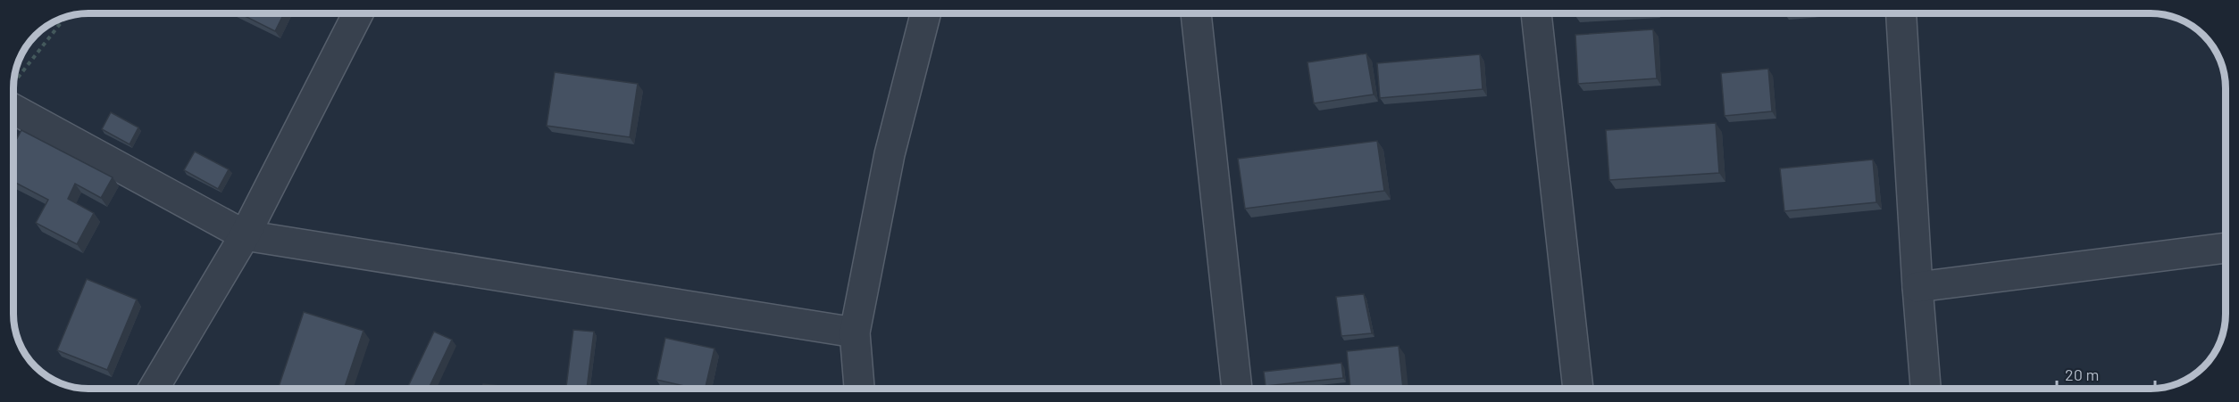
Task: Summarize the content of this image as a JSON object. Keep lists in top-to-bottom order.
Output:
{
  "scale_bar": "20 m"
}
